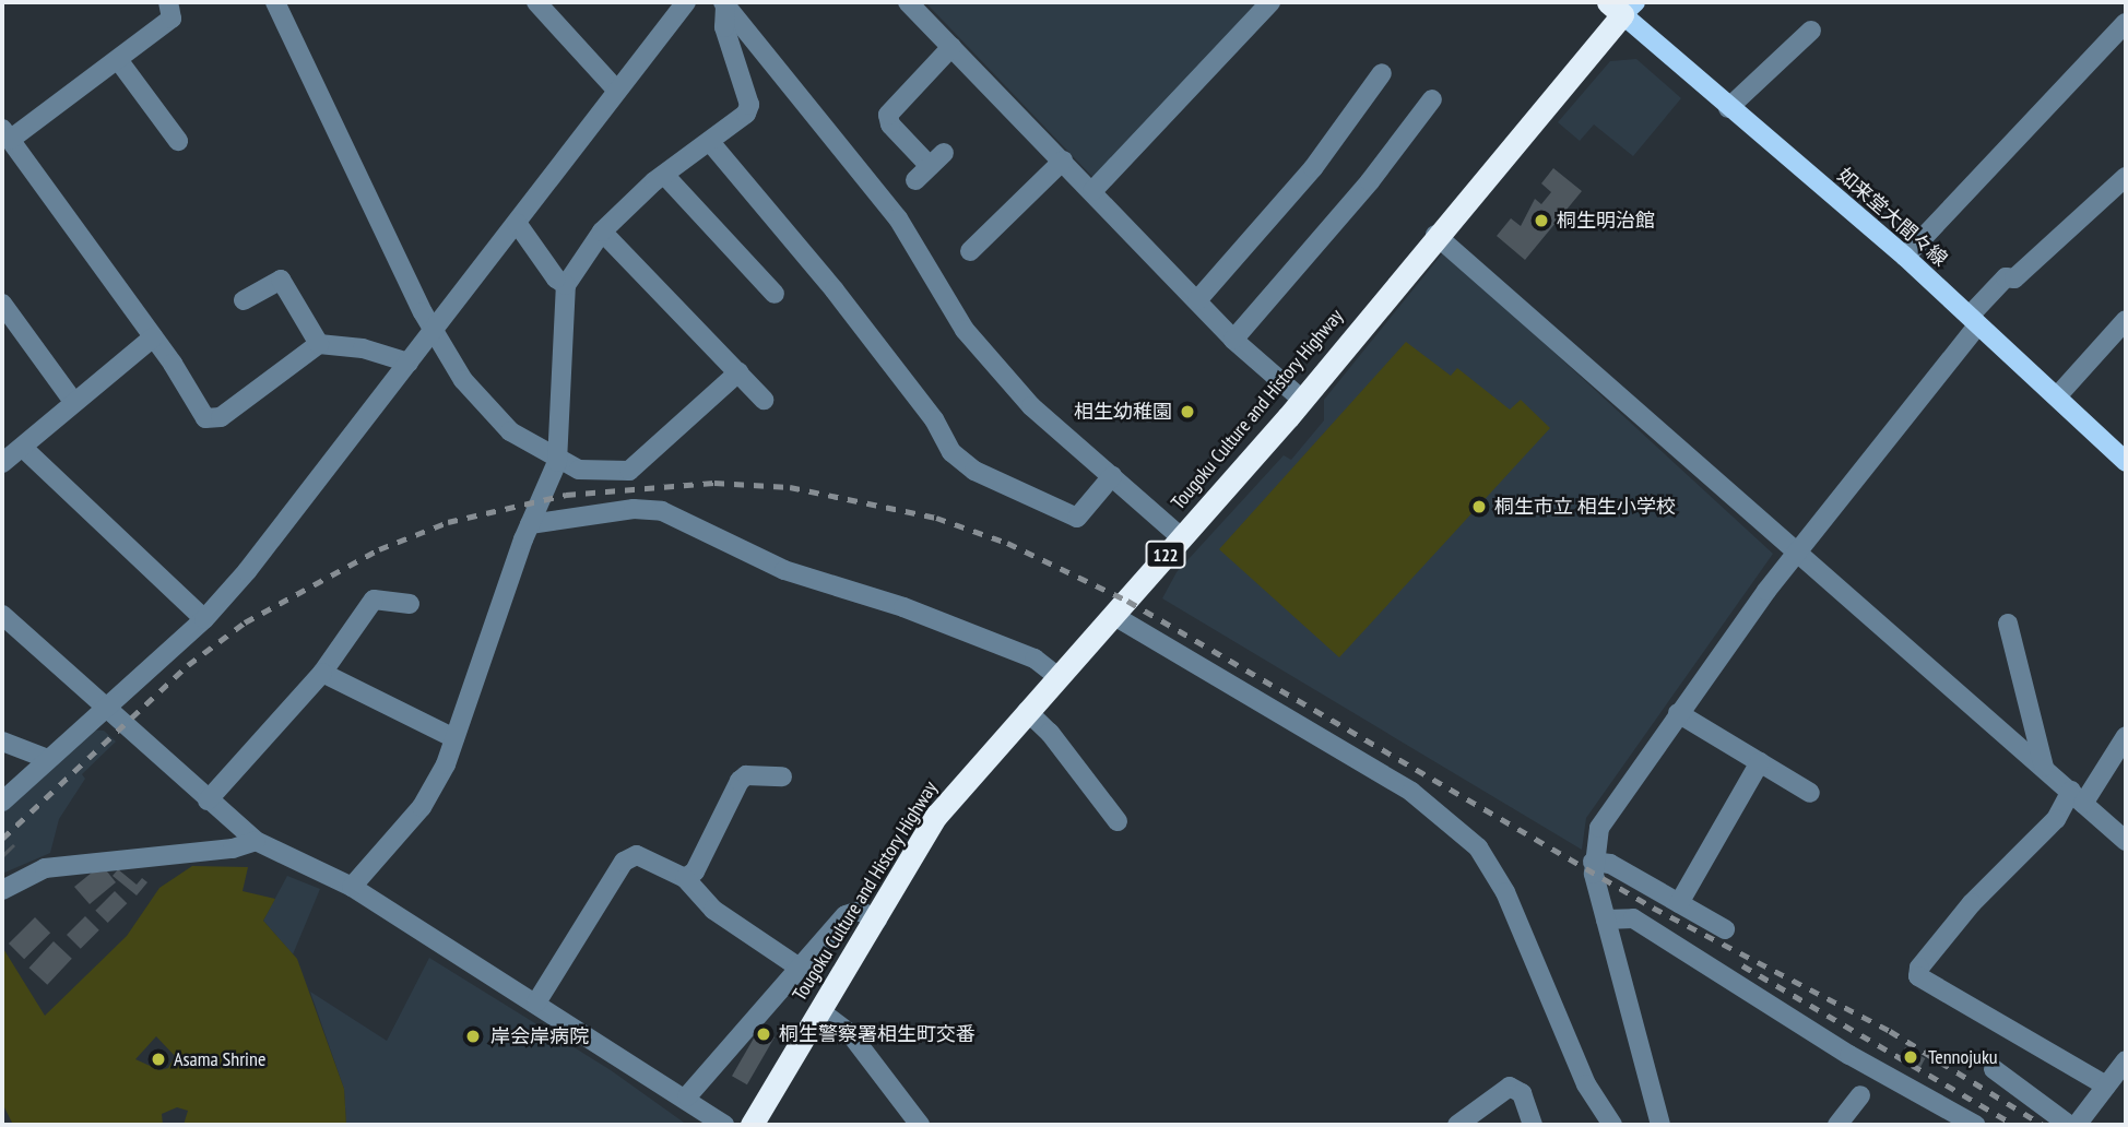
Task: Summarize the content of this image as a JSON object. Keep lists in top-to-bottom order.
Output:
{
  "streets": {
    "highway": ["Tougoku Culture and History Highway", "122"],
    "main road": ["如来堂大間々線"]
  },
  "crossings": [
    ["如来堂大間々線", "Tougoku Culture and History Highway"]
  ],
  "places": [
    "桐生明治館",
    "相生幼稚園",
    "桐生市立 相生小学校",
    "桐生警察署相生町交番",
    "岸会岸病院",
    "Tennojuku",
    "Asama Shrine"
  ]
}
